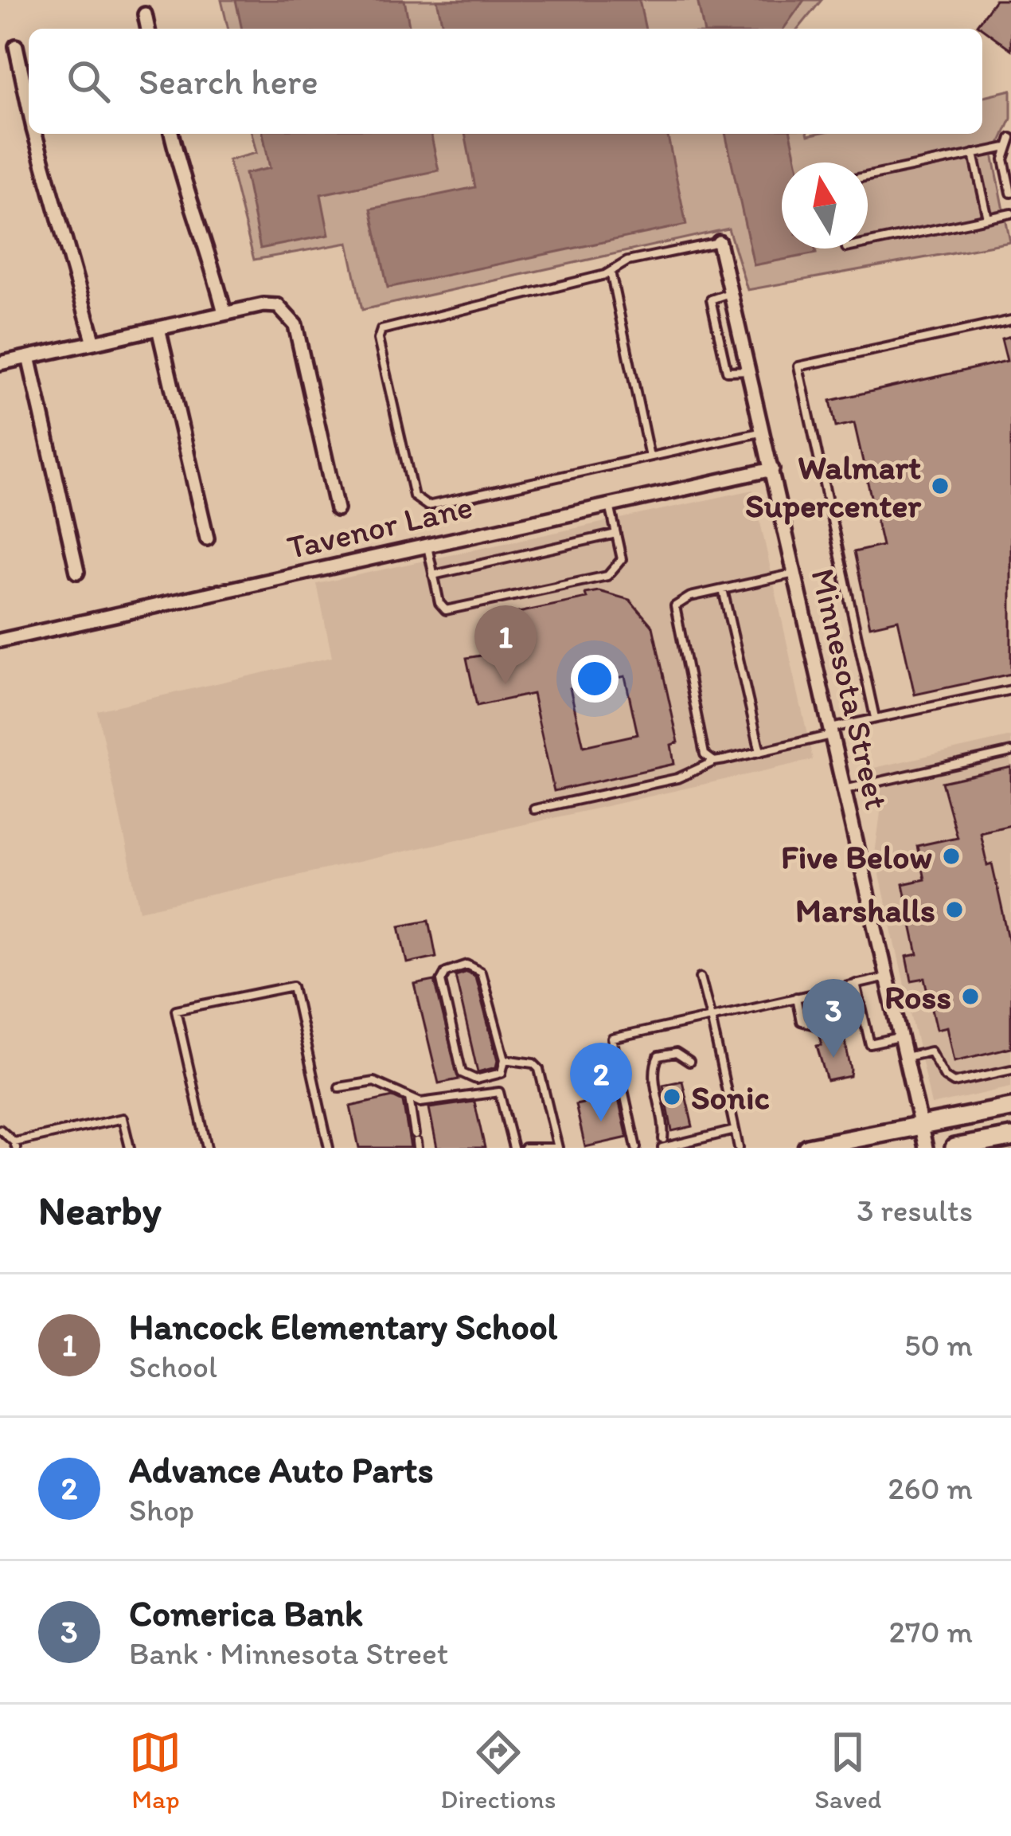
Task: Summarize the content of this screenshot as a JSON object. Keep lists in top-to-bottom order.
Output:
{
  "streets": {
    "street": ["Tavenor Lane", "Minnesota Street"]
  },
  "crossings": [
    ["Tavenor Lane", "Minnesota Street"]
  ],
  "places": [
    "Walmart Supercenter",
    "Five Below",
    "Marshalls",
    "Ross",
    "Sonic"
  ],
  "north": "top",
  "page": {
    "search": "Search here",
    "pins": ["1", "3", "2"],
    "heading": ["Nearby", "3 results"],
    "list": [
      {
        "mark": "1",
        "name": "Hancock Elementary School",
        "note": "School",
        "value": "50 m"
      },
      {
        "mark": "2",
        "name": "Advance Auto Parts",
        "note": "Shop",
        "value": "260 m"
      },
      {
        "mark": "3",
        "name": "Comerica Bank",
        "note": "Bank · Minnesota Street",
        "value": "270 m"
      }
    ],
    "nav": ["Map", "Directions", "Saved"]
  }
}
